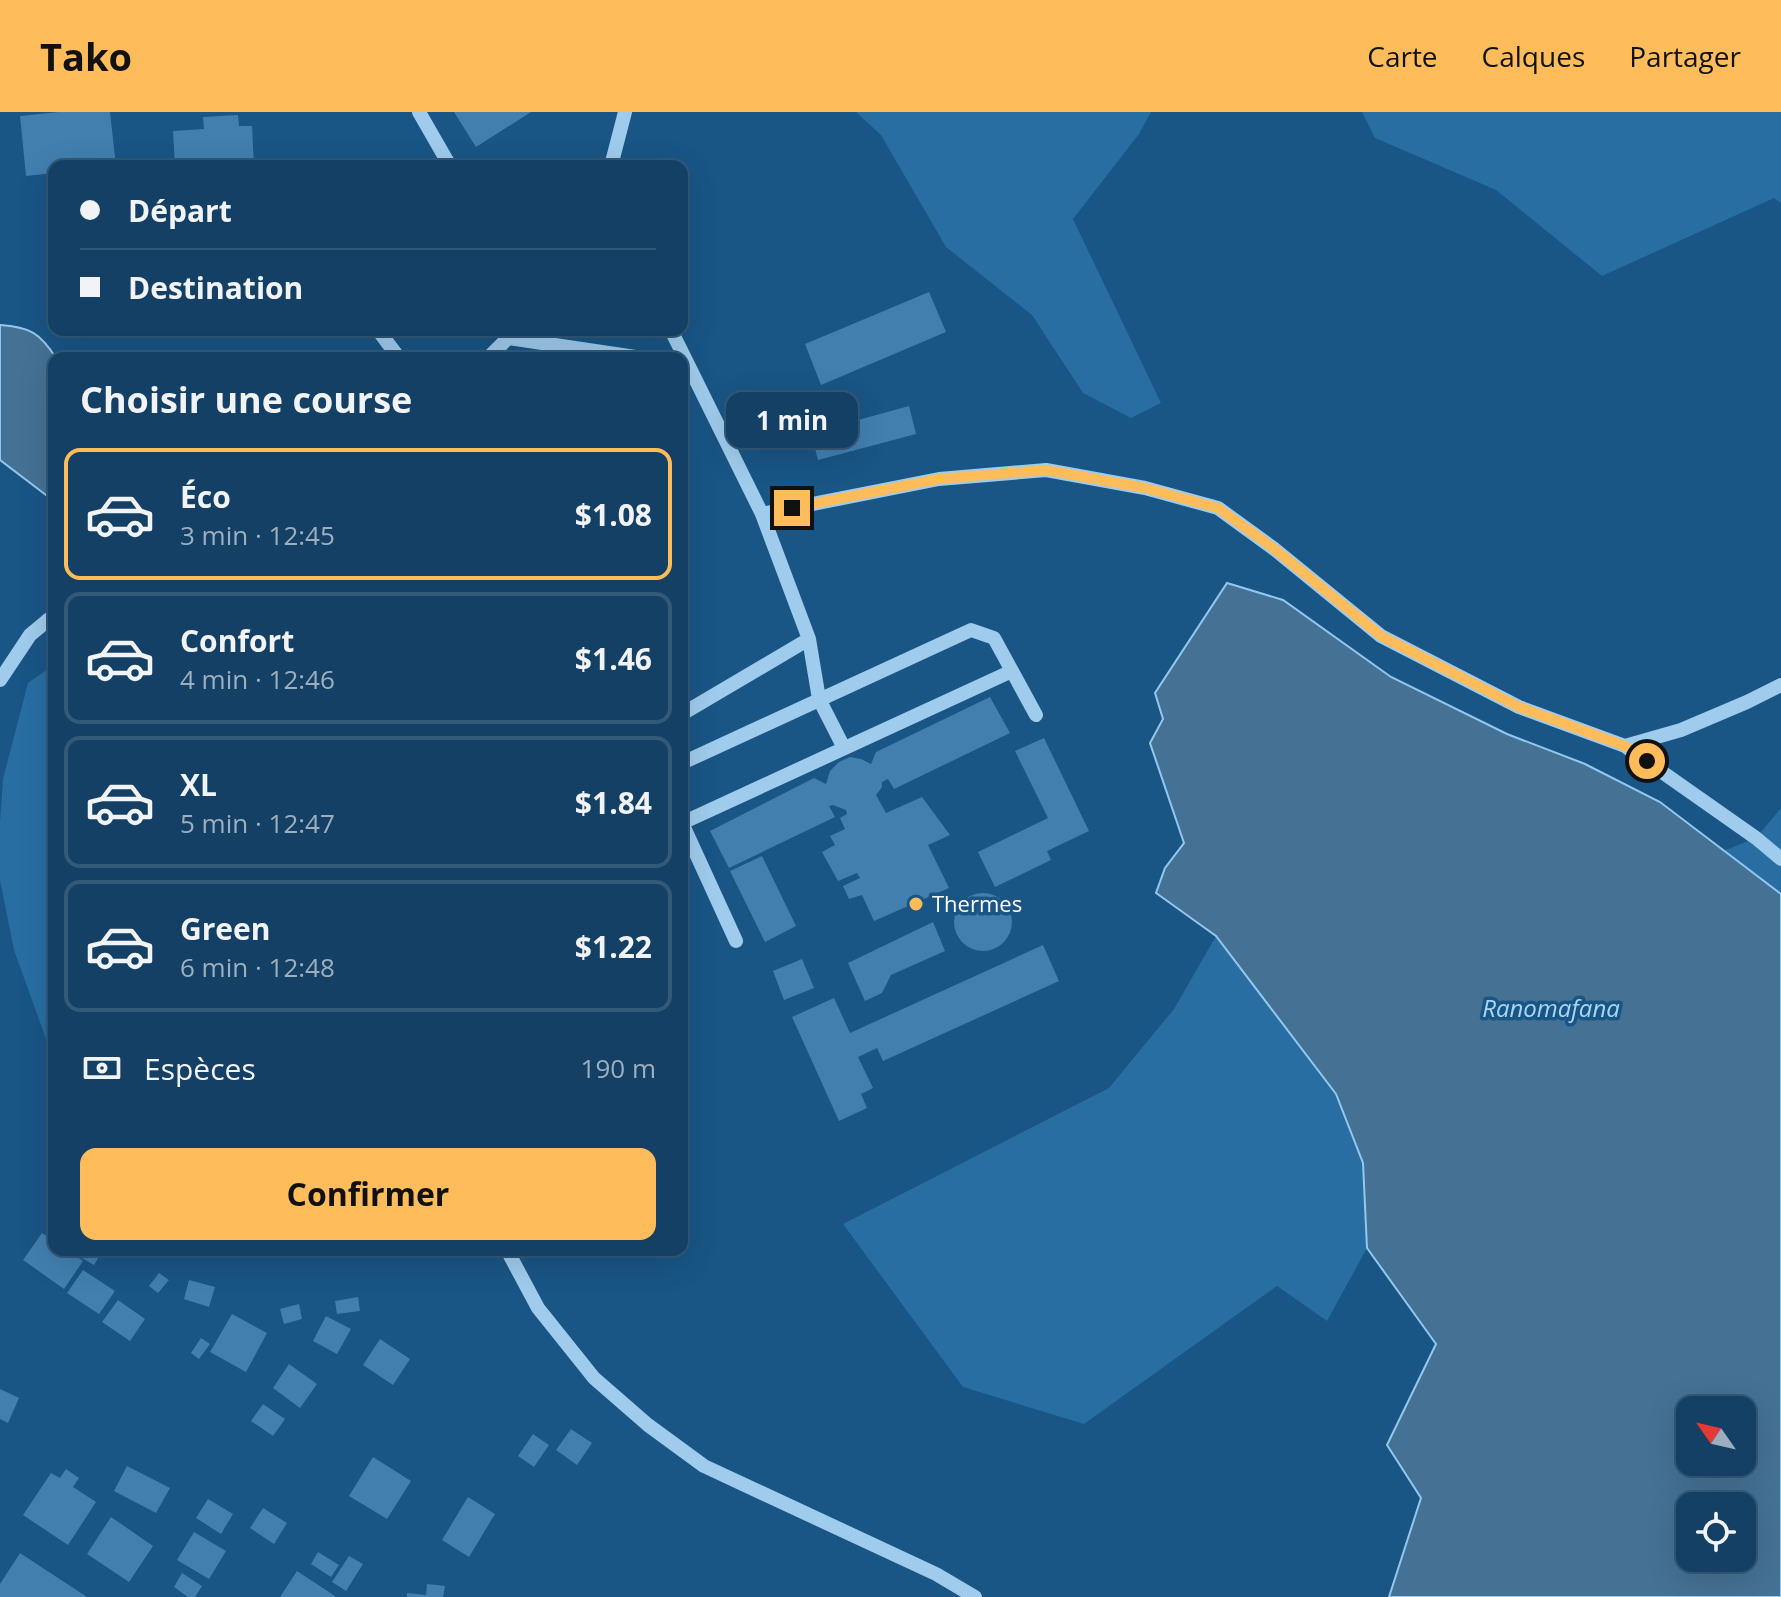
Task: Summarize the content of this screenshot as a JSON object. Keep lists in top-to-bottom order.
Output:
{
  "water": ["Ranomafana"],
  "places": ["Thermes"],
  "north": "top left",
  "page": {
    "header": "Tako",
    "nav": ["Carte", "Calques", "Partager"],
    "banner": ["Départ", "Destination"],
    "heading": "Choisir une course",
    "bubble": "1 min",
    "list": [
      {
        "name": "Éco",
        "note": "3 min · 12:45",
        "value": "$1.08"
      },
      {
        "name": "Confort",
        "note": "4 min · 12:46",
        "value": "$1.46"
      },
      {
        "name": "XL",
        "note": "5 min · 12:47",
        "value": "$1.84"
      },
      {
        "name": "Green",
        "note": "6 min · 12:48",
        "value": "$1.22"
      }
    ],
    "pay": ["Espèces", "190 m"],
    "buttons": "Confirmer"
  }
}
